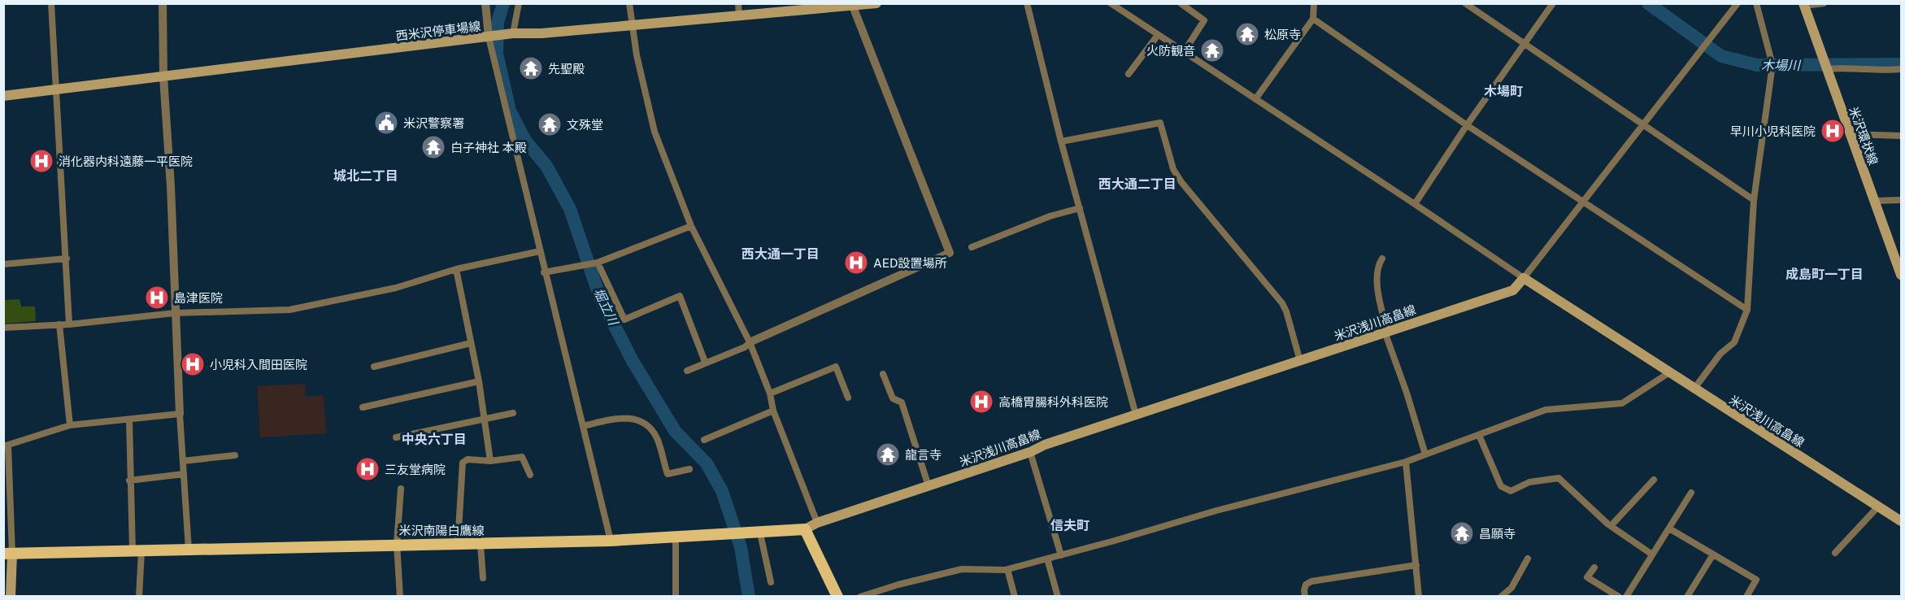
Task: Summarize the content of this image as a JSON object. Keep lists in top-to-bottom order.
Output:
{
  "streets": {
    "main road": [
      "西米沢停車場線",
      "米沢環状線",
      "米沢浅川高畠線",
      "米沢南陽白鷹線"
    ]
  },
  "crossings": [
    ["米沢浅川高畠線", "米沢南陽白鷹線"]
  ],
  "districts": [
    "木場町",
    "城北二丁目",
    "西大通二丁目",
    "西大通一丁目",
    "成島町一丁目",
    "中央六丁目",
    "信夫町"
  ],
  "water": ["木場川", "堀立川"],
  "places": {
    "temple": [
      "松原寺",
      "火防観音",
      "先聖殿",
      "文殊堂",
      "白子神社 本殿",
      "龍言寺",
      "昌願寺"
    ],
    "public building": ["米沢警察署"],
    "hospital": [
      "早川小児科医院",
      "消化器内科遠藤一平医院",
      "AED設置場所",
      "島津医院",
      "小児科入間田医院",
      "高橋胃腸科外科医院",
      "三友堂病院"
    ]
  }
}
